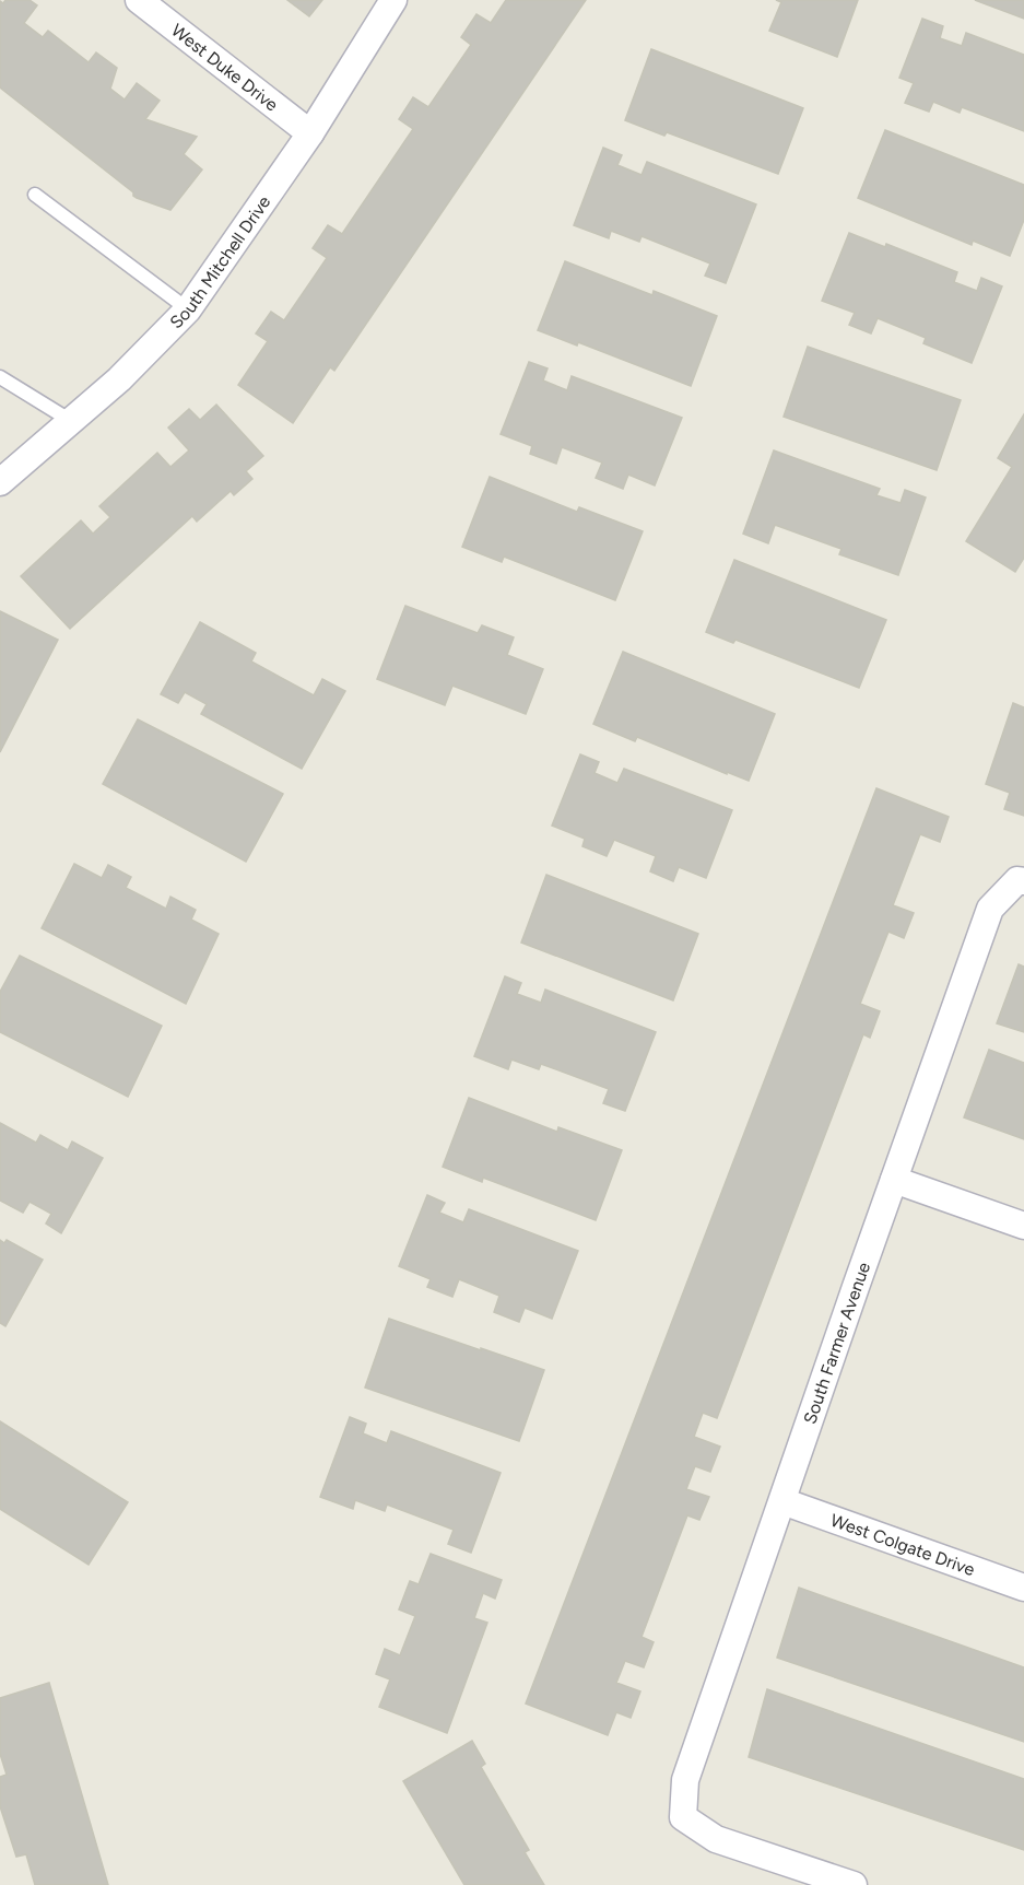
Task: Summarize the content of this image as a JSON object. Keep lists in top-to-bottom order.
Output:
{
  "streets": {
    "street": [
      "West Duke Drive",
      "South Mitchell Drive",
      "South Farmer Avenue",
      "West Colgate Drive"
    ]
  },
  "crossings": [
    ["West Duke Drive", "South Mitchell Drive"],
    ["South Farmer Avenue", "West Colgate Drive"]
  ]
}
